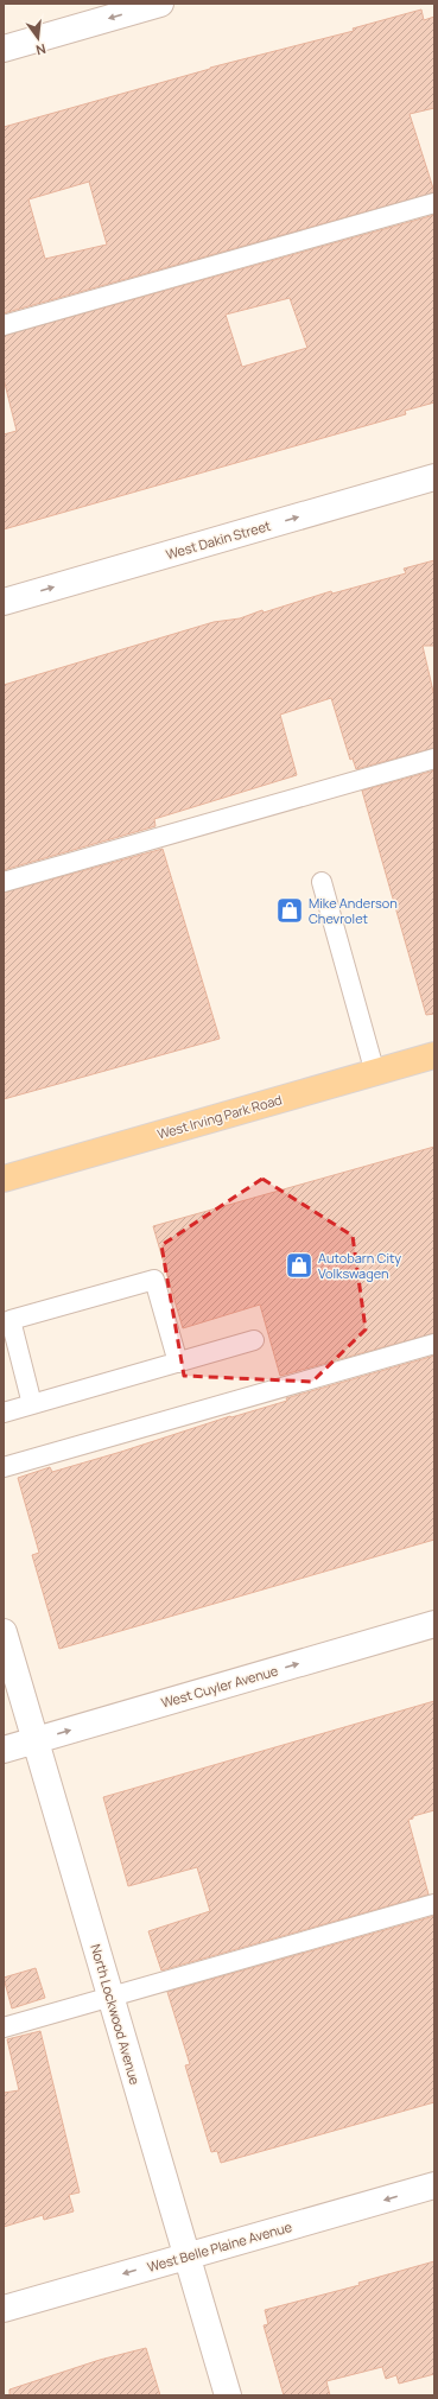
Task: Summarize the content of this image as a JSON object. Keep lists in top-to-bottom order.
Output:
{
  "streets": {
    "main road": ["West Irving Park Road"],
    "street": [
      "West Dakin Street",
      "West Cuyler Avenue",
      "North Lockwood Avenue",
      "West Belle Plaine Avenue"
    ]
  },
  "crossings": [
    ["West Cuyler Avenue", "North Lockwood Avenue"],
    ["North Lockwood Avenue", "West Belle Plaine Avenue"]
  ],
  "one_way": ["West Dakin Street", "West Cuyler Avenue", "West Belle Plaine Avenue"],
  "places": {
    "shop": ["Mike Anderson Chevrolet", "Autobarn City Volkswagen"]
  },
  "north": "bottom"
}
